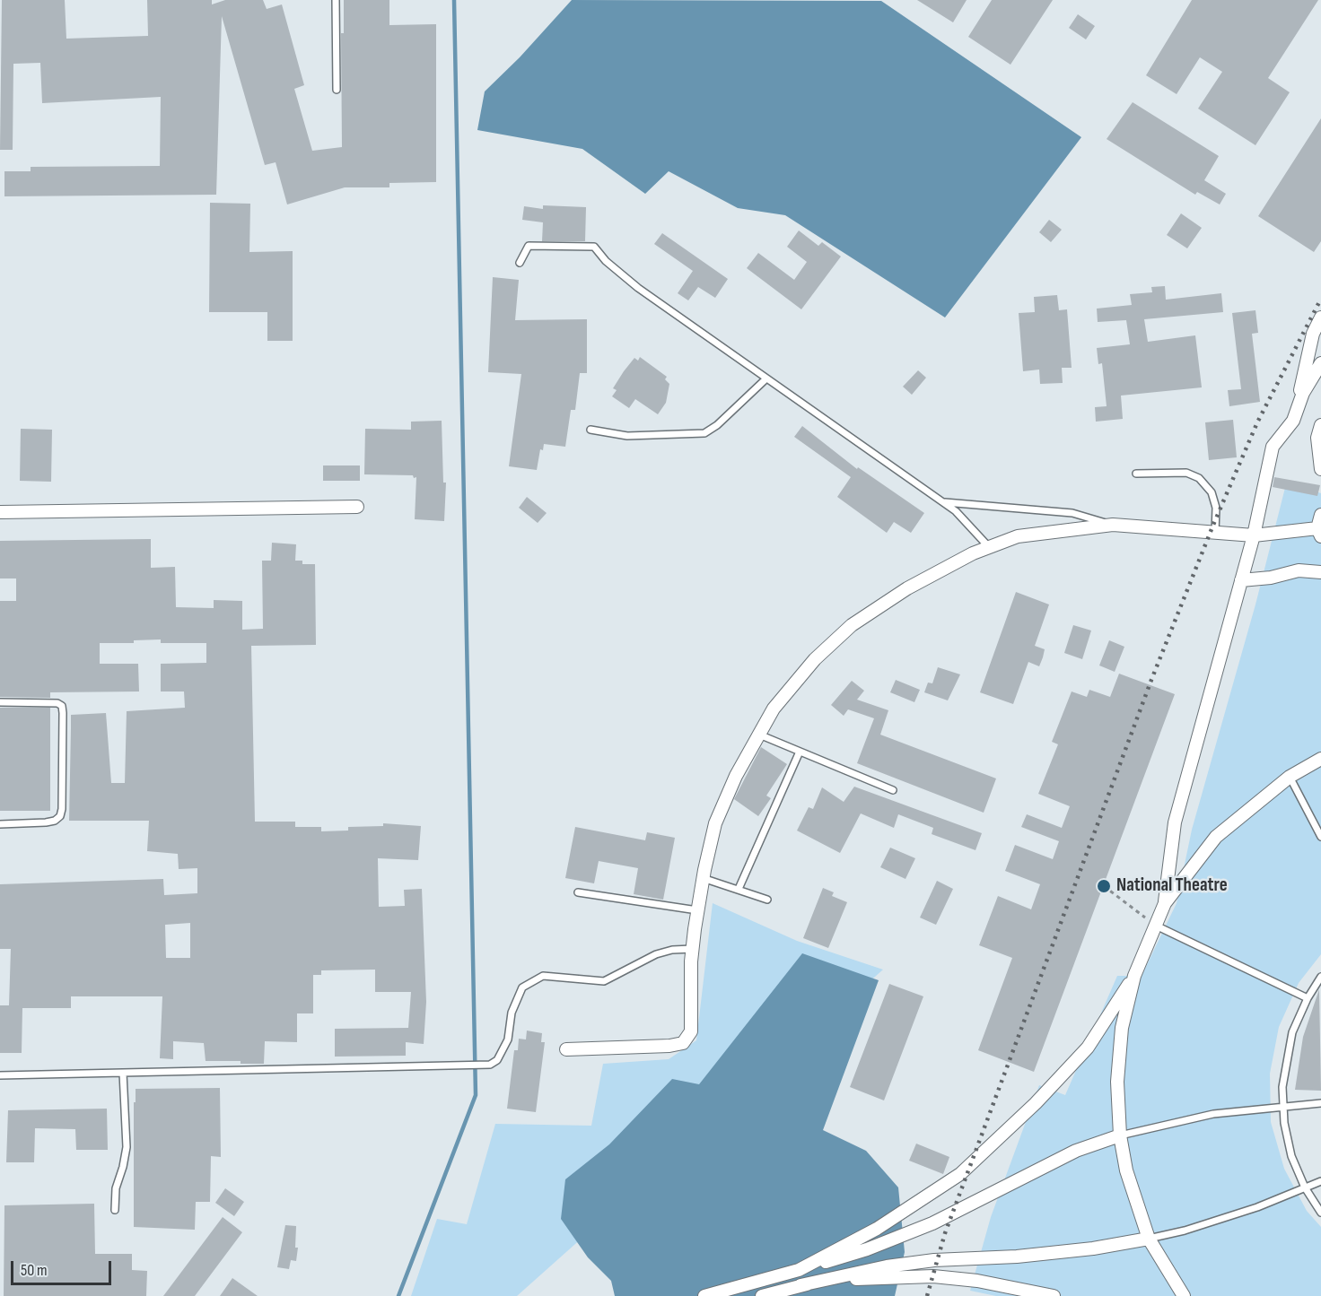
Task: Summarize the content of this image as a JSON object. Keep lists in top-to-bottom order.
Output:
{
  "places": ["National Theatre"],
  "scale_bar": "50 m"
}
